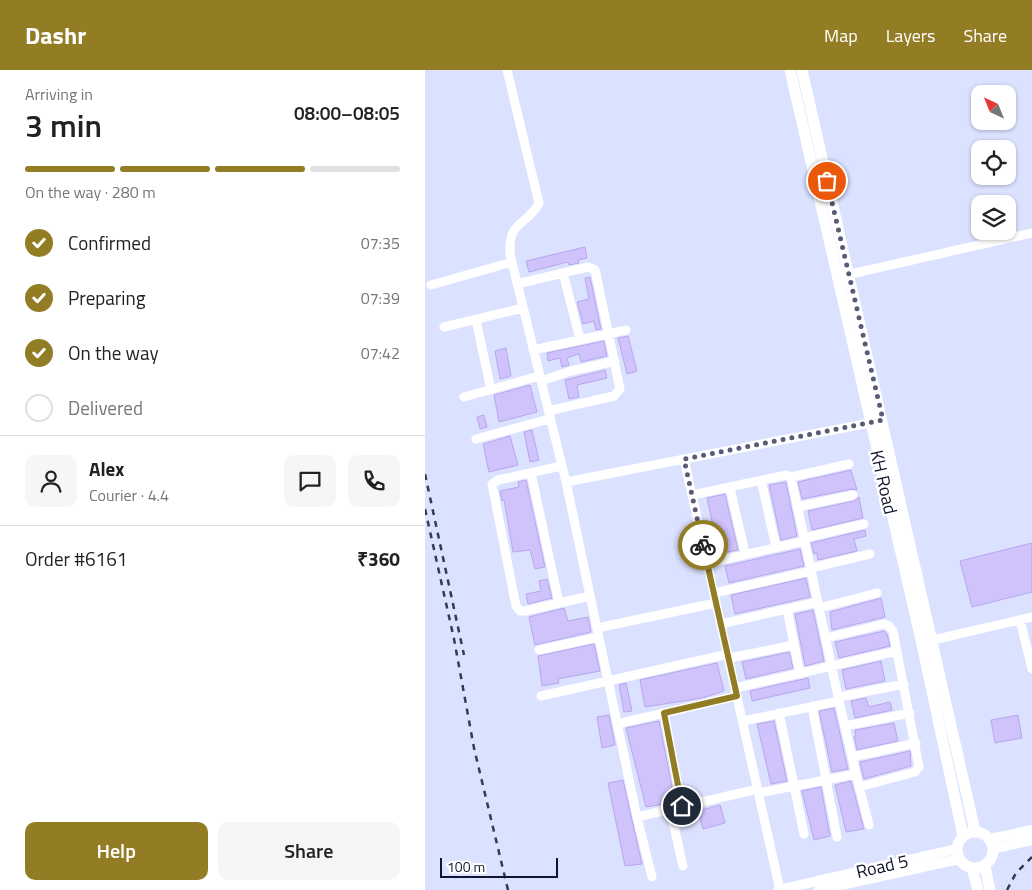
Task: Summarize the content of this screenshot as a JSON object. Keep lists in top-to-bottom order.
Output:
{
  "streets": {
    "main road": ["KH Road"],
    "street": ["Road 5"]
  },
  "crossings": [
    ["KH Road", "Road 5"]
  ],
  "scale_bar": "100 m",
  "north": "top left",
  "page": {
    "header": "Dashr",
    "nav": ["Map", "Layers", "Share"],
    "heading": ["3 min", "Arriving in", "08:00–08:05"],
    "panel": [
      "Alex",
      "Courier · 4.4",
      "Order #6161",
      "₹360"
    ],
    "bar": "On the way · 280 m",
    "list": [
      ["Confirmed", "07:35"],
      ["Preparing", "07:39"],
      ["On the way", "07:42"],
      "Delivered"
    ],
    "buttons": ["Help", "Share"],
    "scale": "100 m"
  }
}
